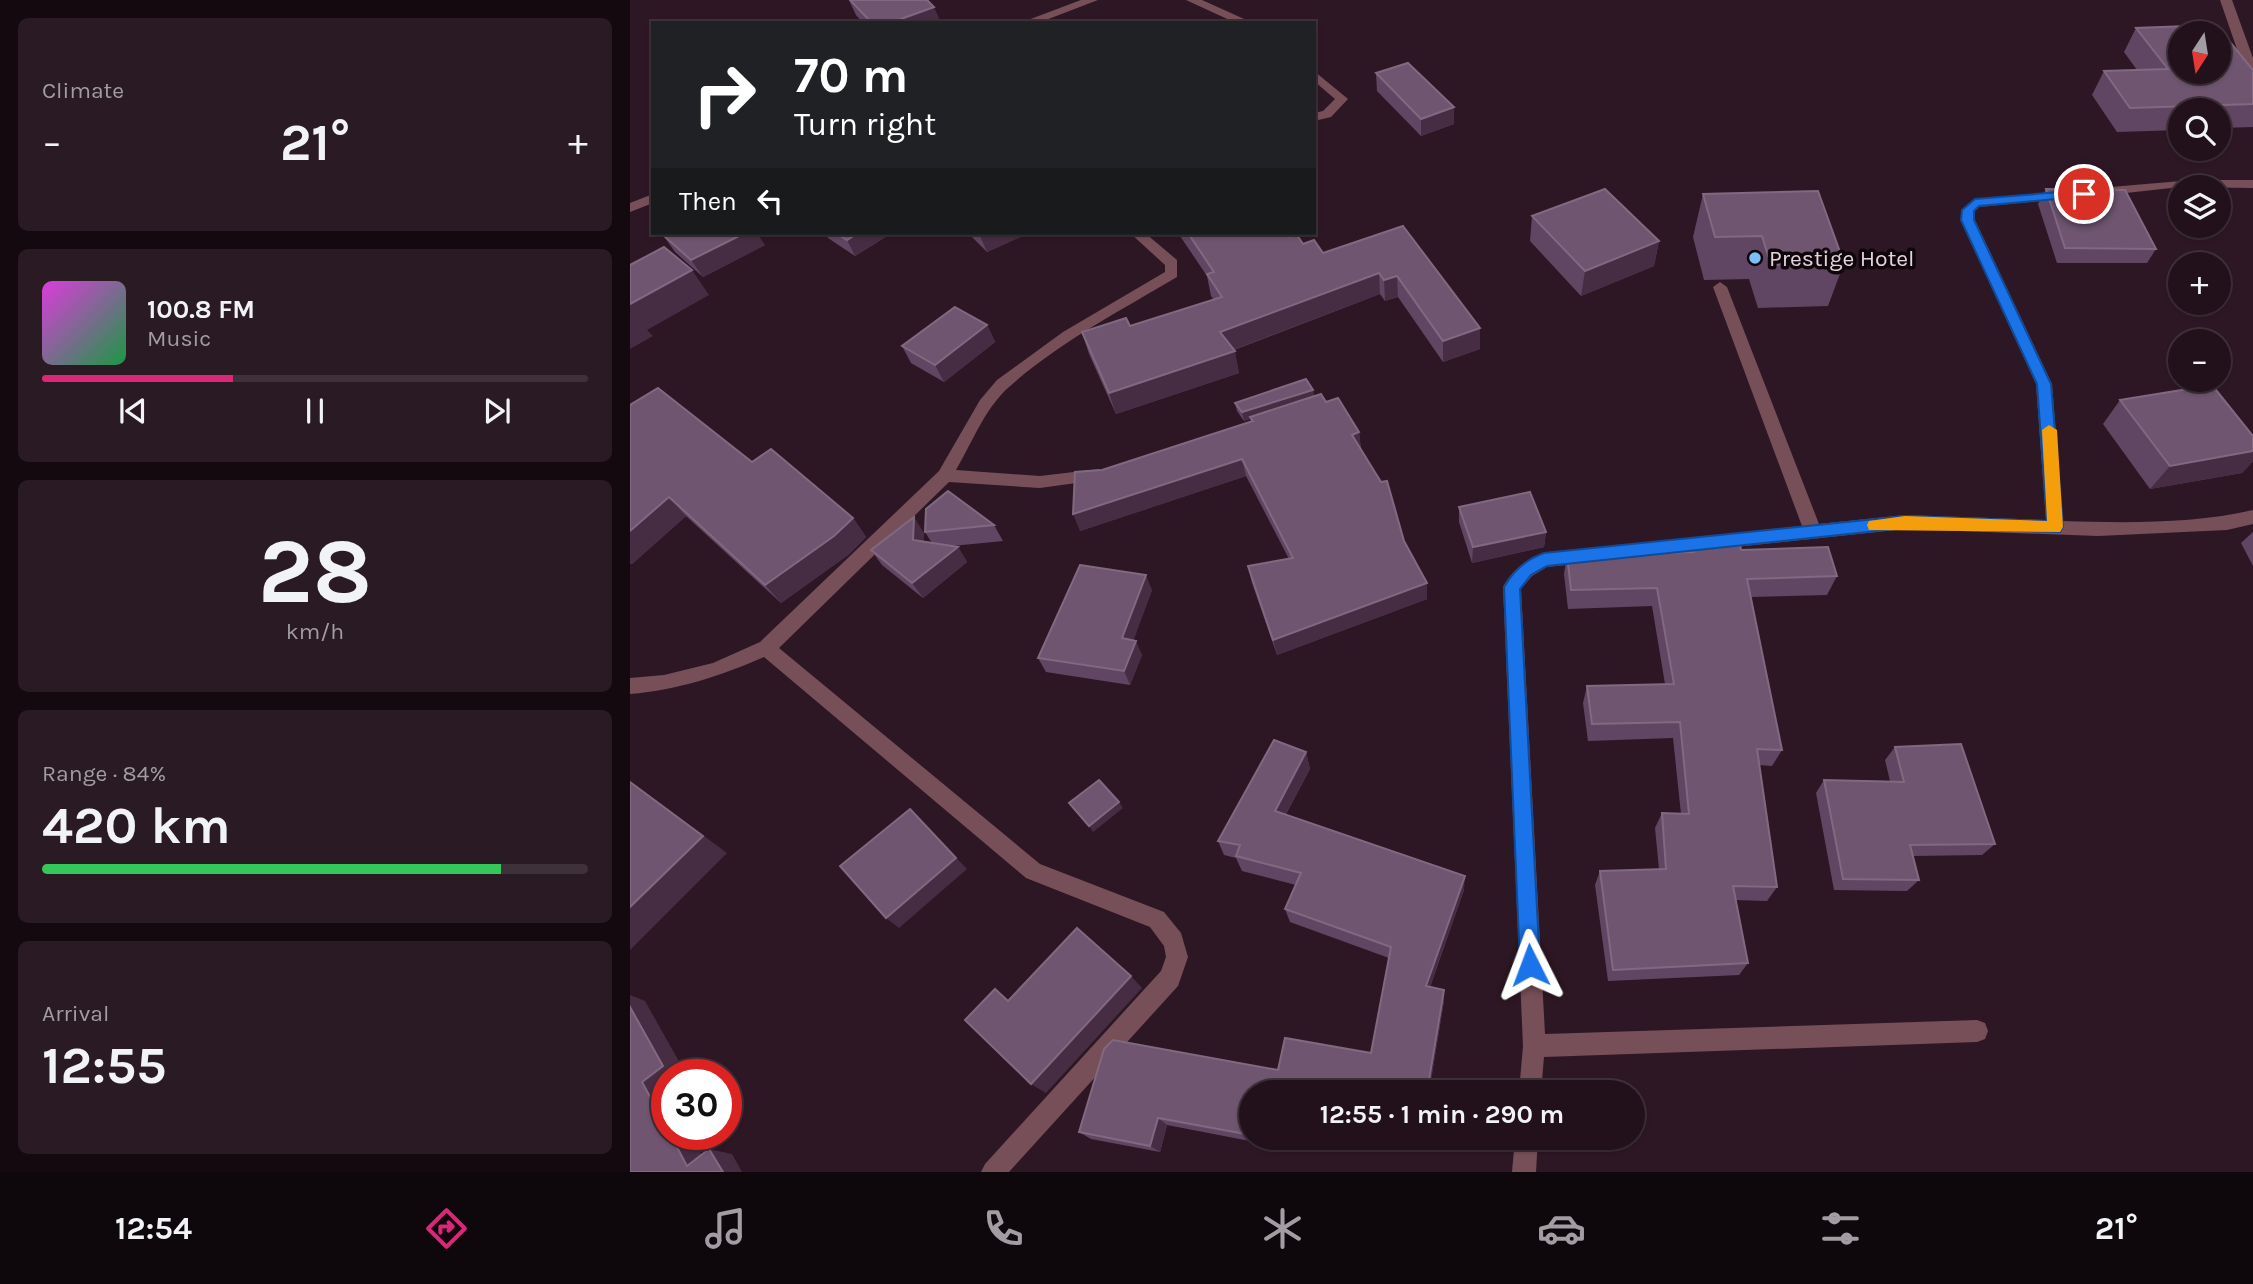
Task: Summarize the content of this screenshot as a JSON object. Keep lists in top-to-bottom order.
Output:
{
  "places": ["Prestige Hotel"],
  "north": "bottom",
  "page": {
    "tile": [
      "Climate",
      ["28", "km/h"],
      ["Range · 84%", "420 km"],
      ["Arrival", "12:55"]
    ],
    "map_buttons": ["+", "−"],
    "turn": ["70 m", "Turn right"],
    "heat": ["−", "21°", "+"],
    "then": "Then",
    "song": ["100.8 FM", "Music"],
    "limit": "30",
    "trip": "12:55 · 1 min · 290 m",
    "tabs": ["12:54", "21°"]
  }
}
